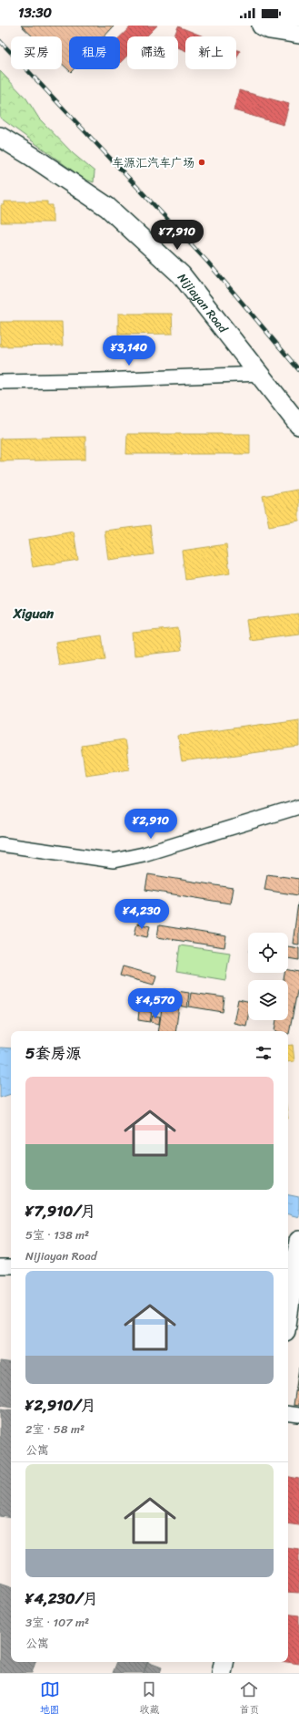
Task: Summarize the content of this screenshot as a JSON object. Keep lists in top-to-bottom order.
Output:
{
  "streets": {
    "main road": ["Nijiayan Road"]
  },
  "districts": ["Xiguan"],
  "places": ["车源汇汽车广场"],
  "page": {
    "status": "13:30",
    "chip": [
      "买房",
      "租房",
      "筛选",
      "新上"
    ],
    "price": [
      "¥7,910",
      "¥3,140",
      "¥2,910",
      "¥4,230",
      "¥4,570"
    ],
    "heading": "5套房源",
    "list": [
      {
        "name": "¥7,910/月",
        "note": "5室 · 138 m² · Nijiayan Road"
      },
      {
        "name": "¥2,910/月",
        "note": "2室 · 58 m² · 公寓"
      },
      {
        "name": "¥4,230/月",
        "note": "3室 · 107 m² · 公寓"
      }
    ],
    "tabs": ["地图", "收藏", "首页"]
  }
}
